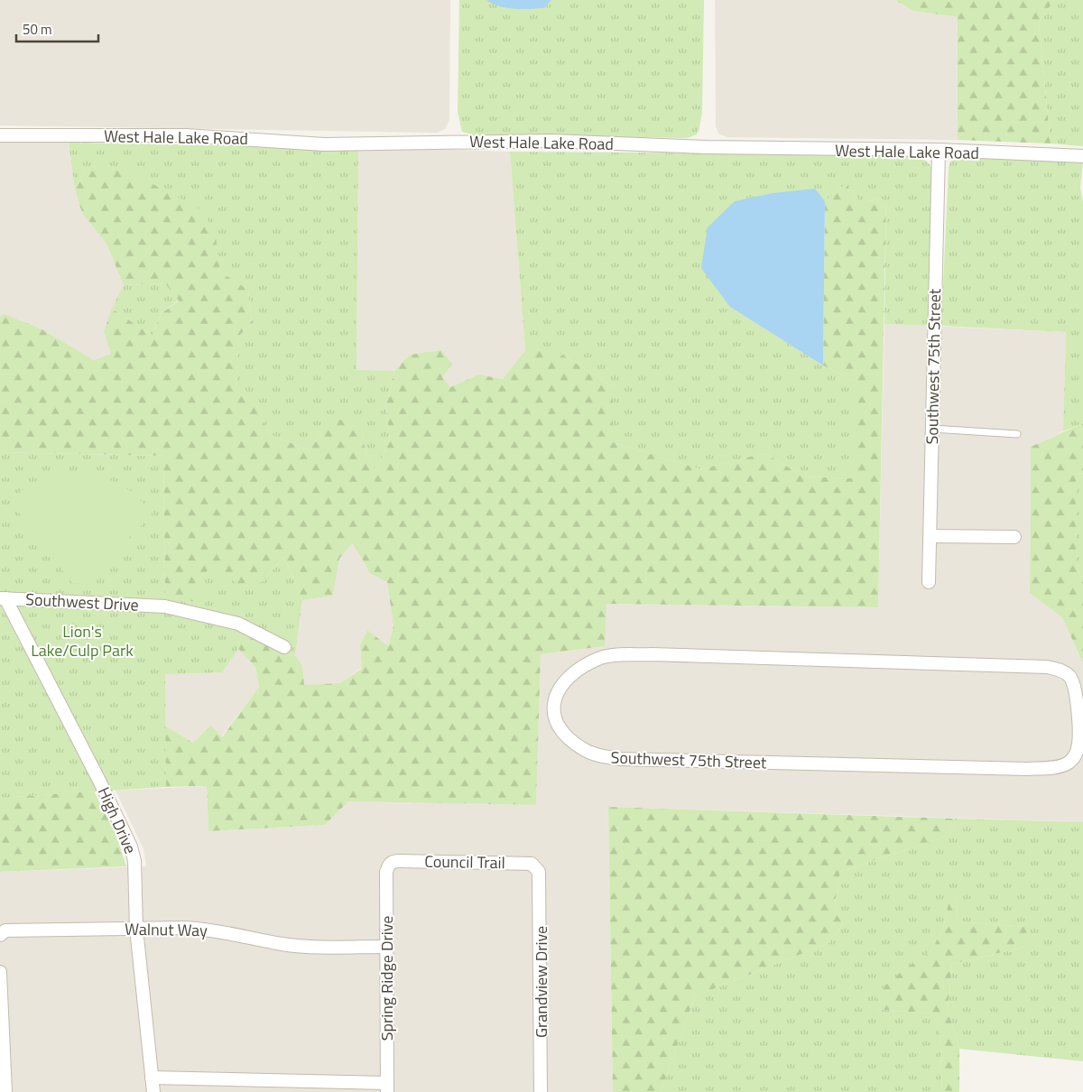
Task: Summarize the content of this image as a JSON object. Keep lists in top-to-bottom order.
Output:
{
  "streets": {
    "street": [
      "West Hale Lake Road",
      "Southwest 75th Street",
      "Southwest Drive",
      "High Drive",
      "Council Trail",
      "Walnut Way",
      "Spring Ridge Drive",
      "Grandview Drive"
    ]
  },
  "crossings": [
    ["West Hale Lake Road", "Southwest 75th Street"],
    ["Southwest Drive", "High Drive"],
    ["High Drive", "Walnut Way"],
    ["Council Trail", "Spring Ridge Drive"],
    ["Council Trail", "Grandview Drive"],
    ["Walnut Way", "Spring Ridge Drive"]
  ],
  "parks": ["Lion's Lake/Culp Park"],
  "scale_bar": "50 m"
}
